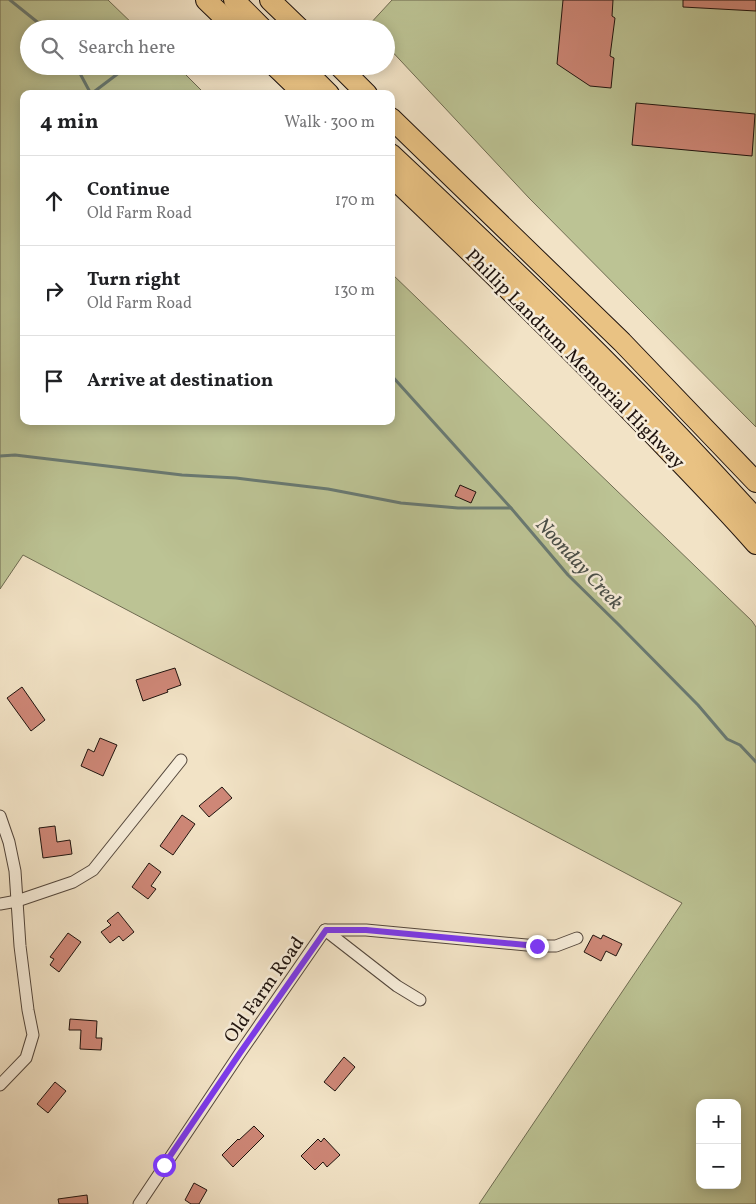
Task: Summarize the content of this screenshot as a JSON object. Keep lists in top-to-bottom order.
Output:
{
  "streets": {
    "highway": ["Phillip Landrum Memorial Highway"],
    "street": ["Old Farm Road"]
  },
  "water": ["Noonday Creek"],
  "page": {
    "search": "Search here",
    "heading": ["4 min", "Walk · 300 m"],
    "list": [
      ["Continue", "Old Farm Road", "170 m"],
      ["Turn right", "Old Farm Road", "130 m"],
      "Arrive at destination"
    ],
    "map_buttons": ["+", "−"]
  }
}
